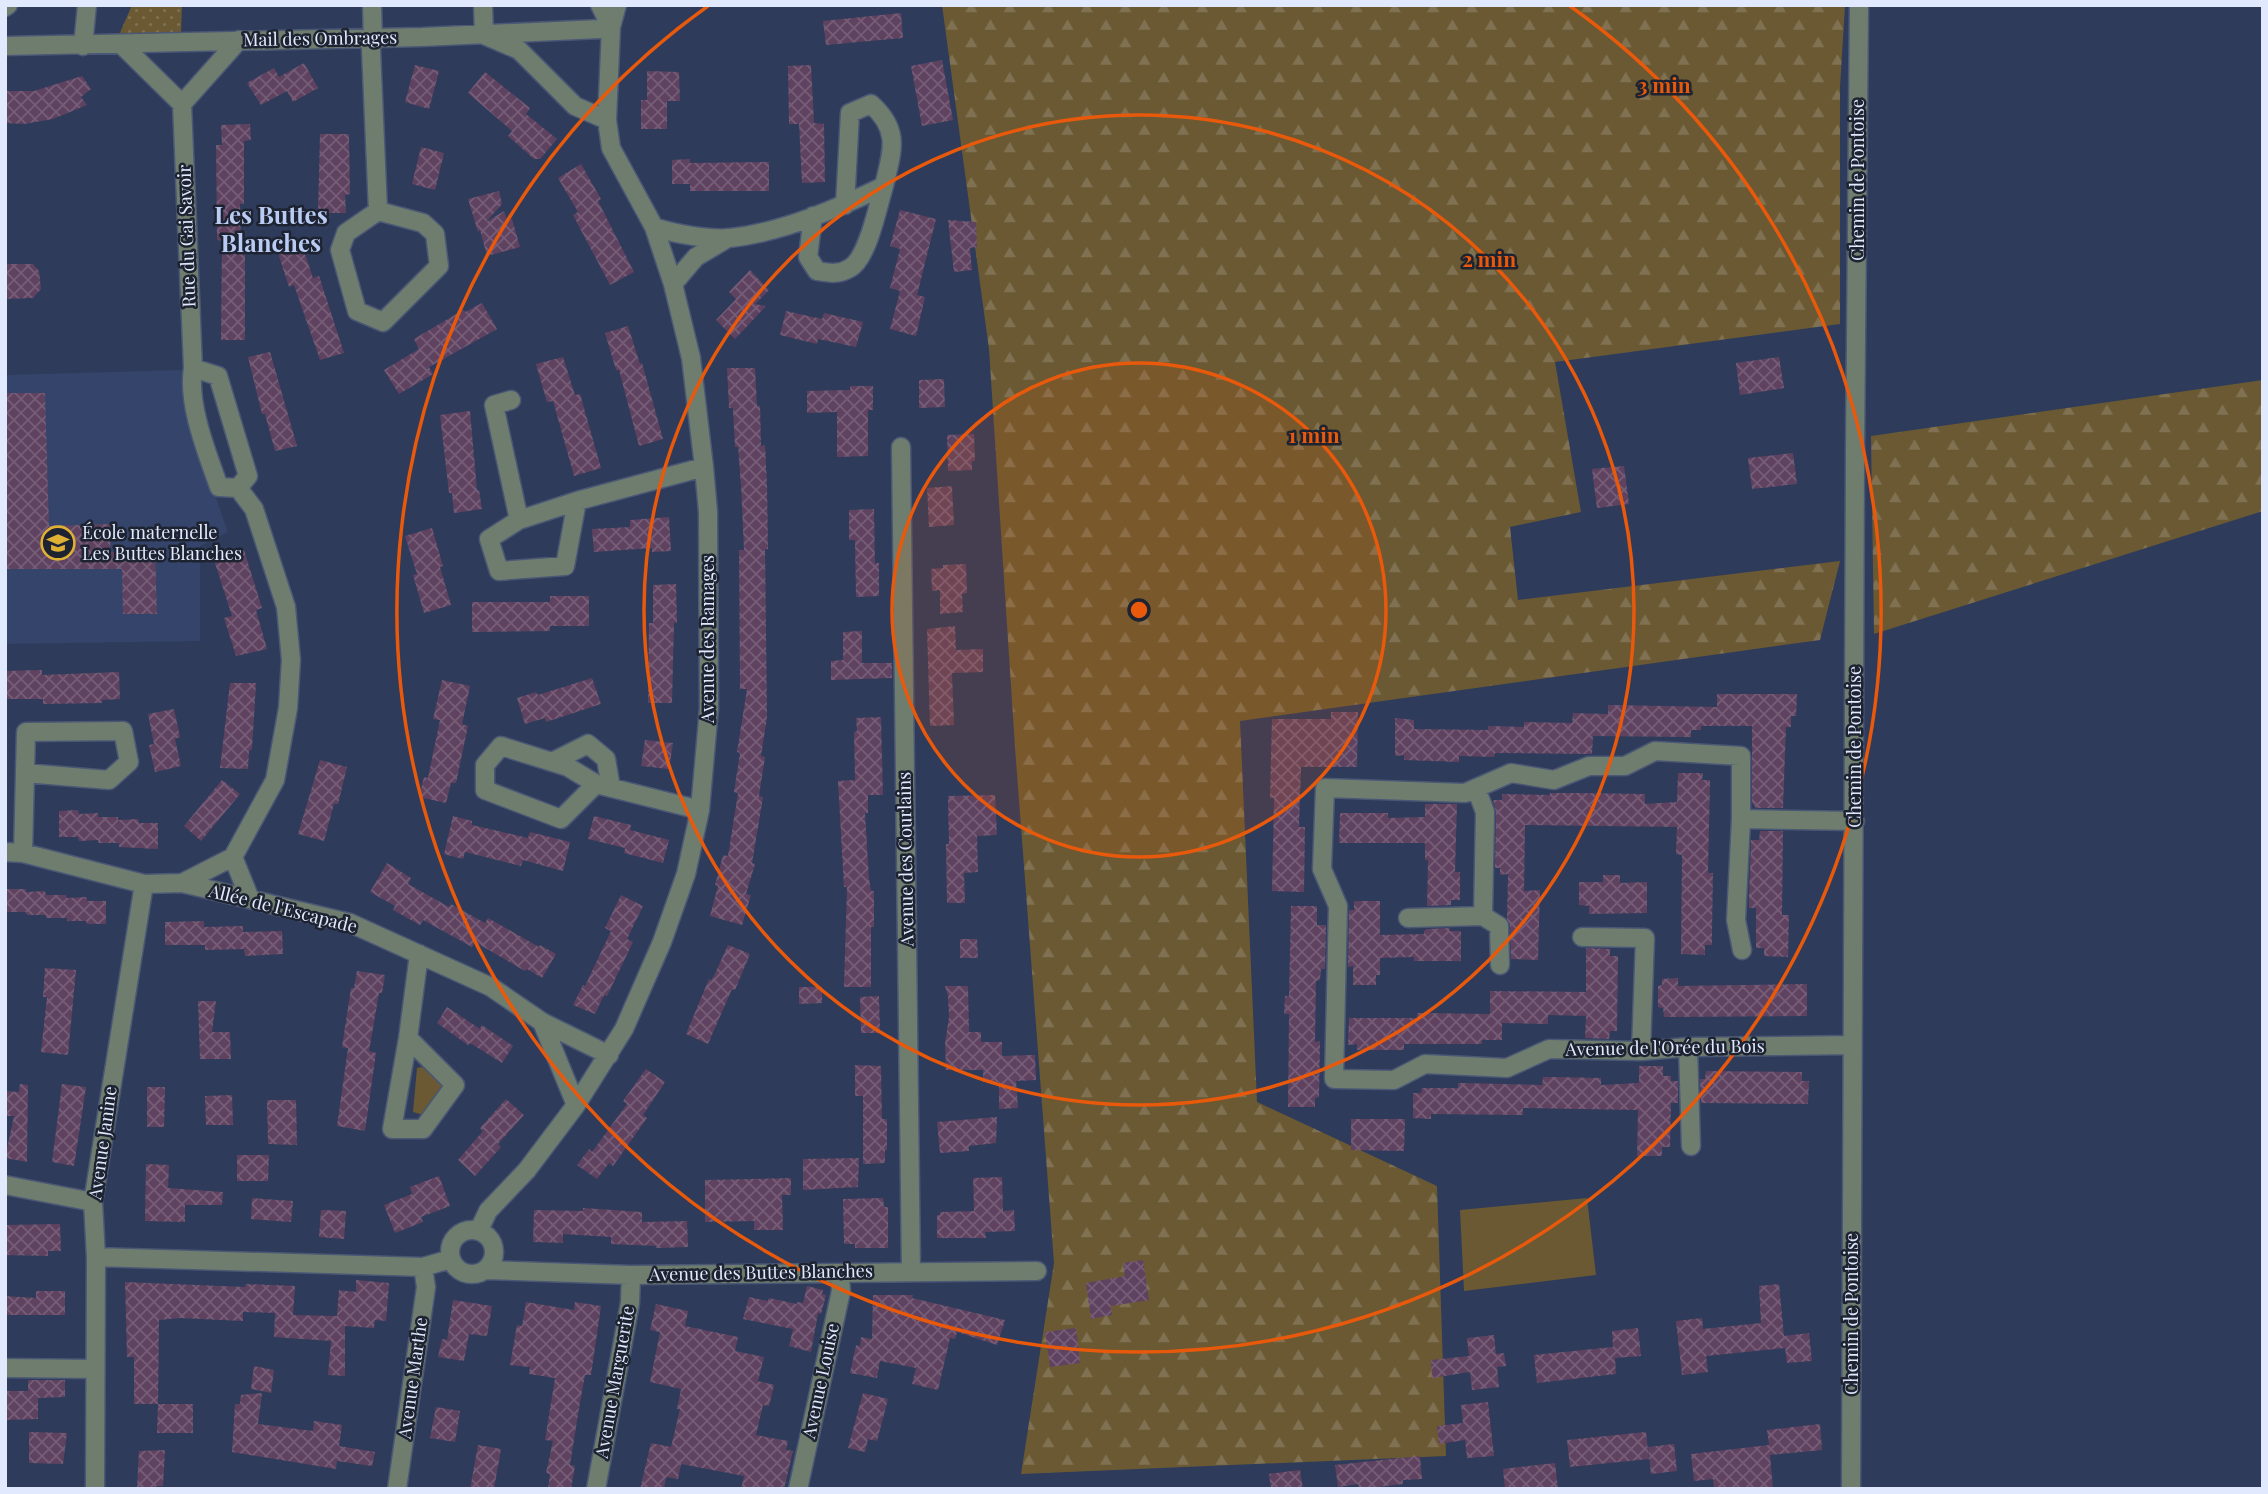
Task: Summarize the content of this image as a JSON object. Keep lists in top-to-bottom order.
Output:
{
  "streets": {
    "street": [
      "Mail des Ombrages",
      "Chemin de Pontoise",
      "Rue du Gai Savoir",
      "Avenue des Ramages",
      "Avenue des Courlains",
      "Allée de l'Escapade",
      "Avenue de l'Orée du Bois",
      "Avenue Janine",
      "Avenue des Buttes Blanches",
      "Avenue Marthe",
      "Avenue Louise",
      "Avenue Marguerite"
    ]
  },
  "crossings": [
    ["Mail des Ombrages", "Avenue des Ramages"],
    ["Chemin de Pontoise", "Avenue de l'Orée du Bois"],
    ["Avenue des Ramages", "Allée de l'Escapade"],
    ["Avenue des Ramages", "Avenue des Buttes Blanches"],
    ["Avenue des Courlains", "Avenue des Buttes Blanches"],
    ["Allée de l'Escapade", "Avenue Janine"],
    ["Avenue des Buttes Blanches", "Avenue Louise"],
    ["Avenue des Buttes Blanches", "Avenue Marguerite"]
  ],
  "districts": ["Les Buttes Blanches"],
  "places": {
    "school or university": ["École maternelle Les Buttes Blanches"]
  },
  "rings": ["3 min", "2 min", "1 min"]
}
